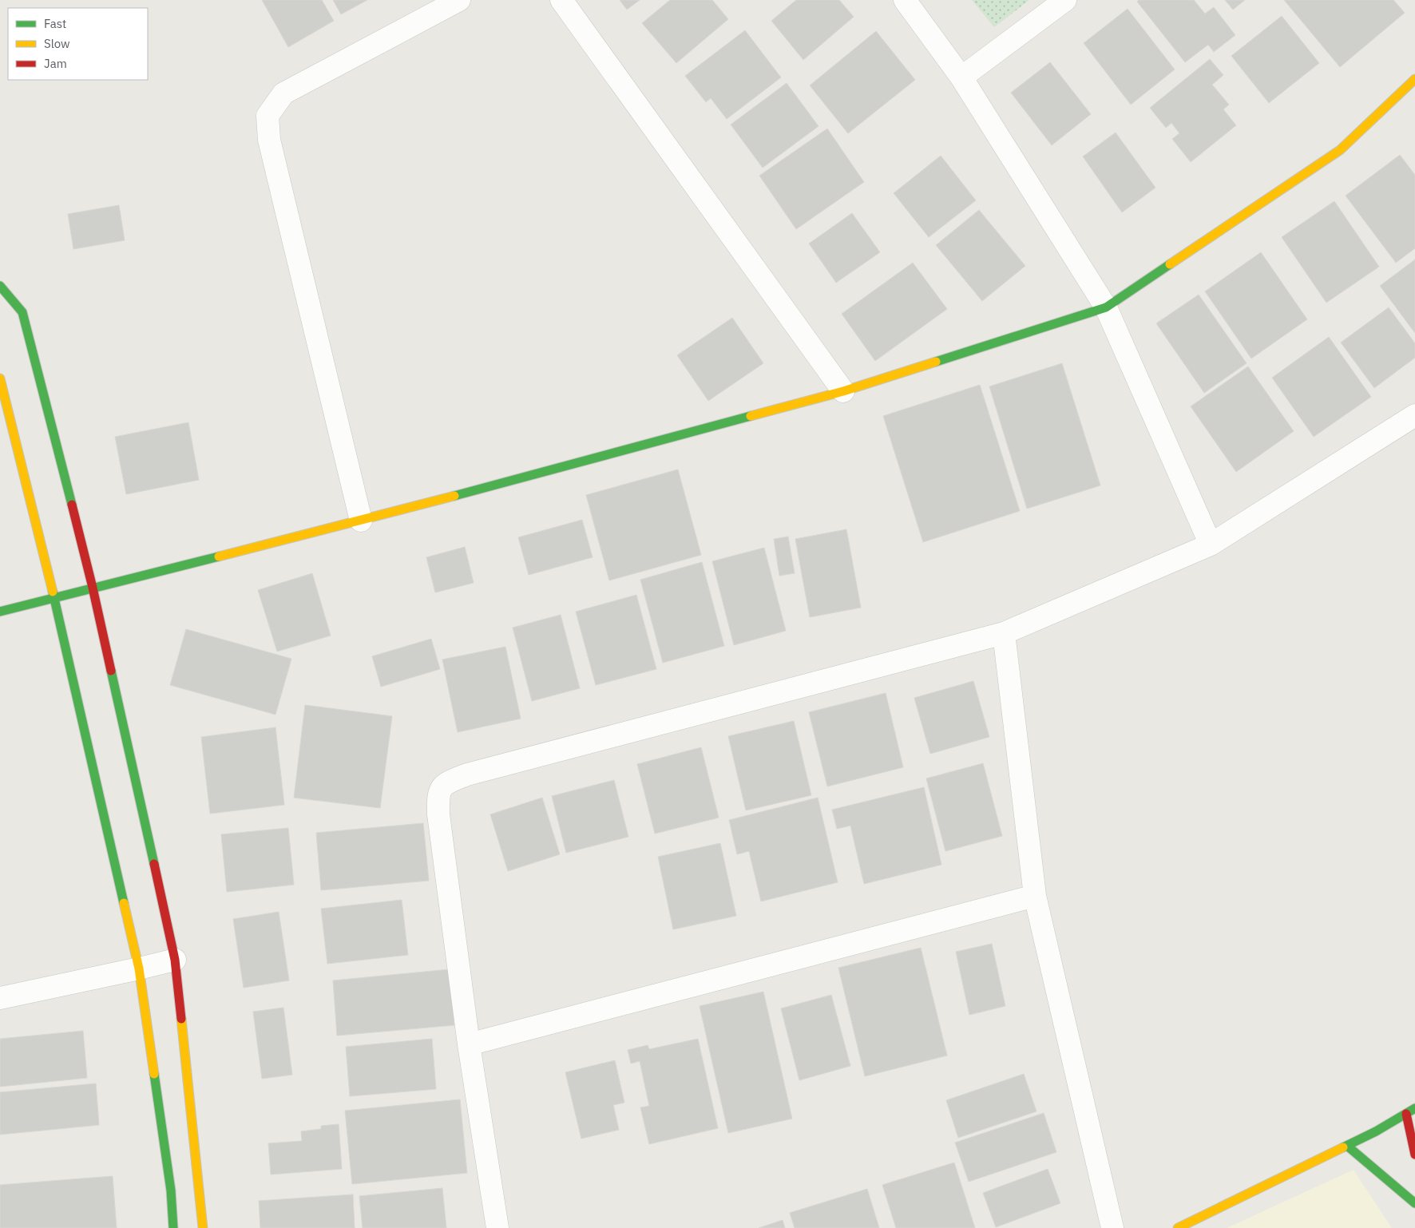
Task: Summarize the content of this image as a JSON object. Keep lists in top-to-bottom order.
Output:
{
  "legend": ["Fast", "Slow", "Jam"]
}
